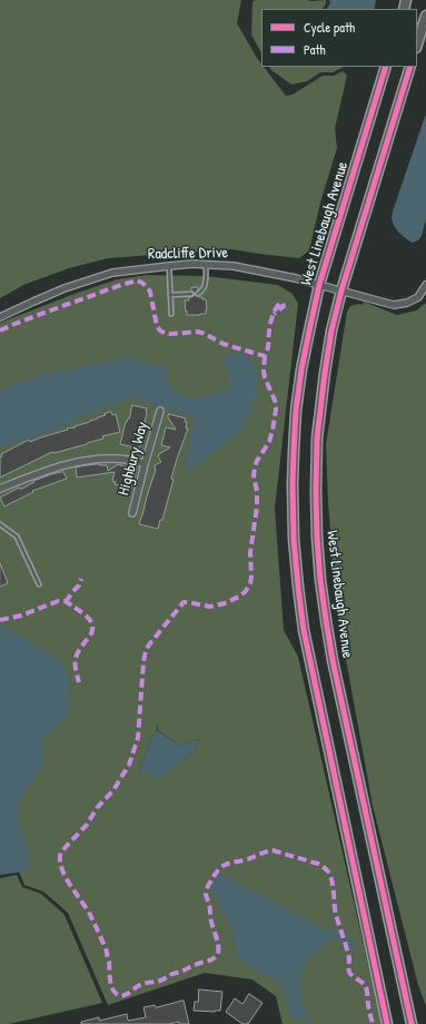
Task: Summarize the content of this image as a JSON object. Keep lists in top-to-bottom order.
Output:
{
  "streets": {
    "main road": ["West Linebaugh Avenue"],
    "street": ["Radcliffe Drive", "Highbury Way"]
  },
  "crossings": [
    ["West Linebaugh Avenue", "Radcliffe Drive"]
  ],
  "legend": ["Cycle path", "Path"]
}
